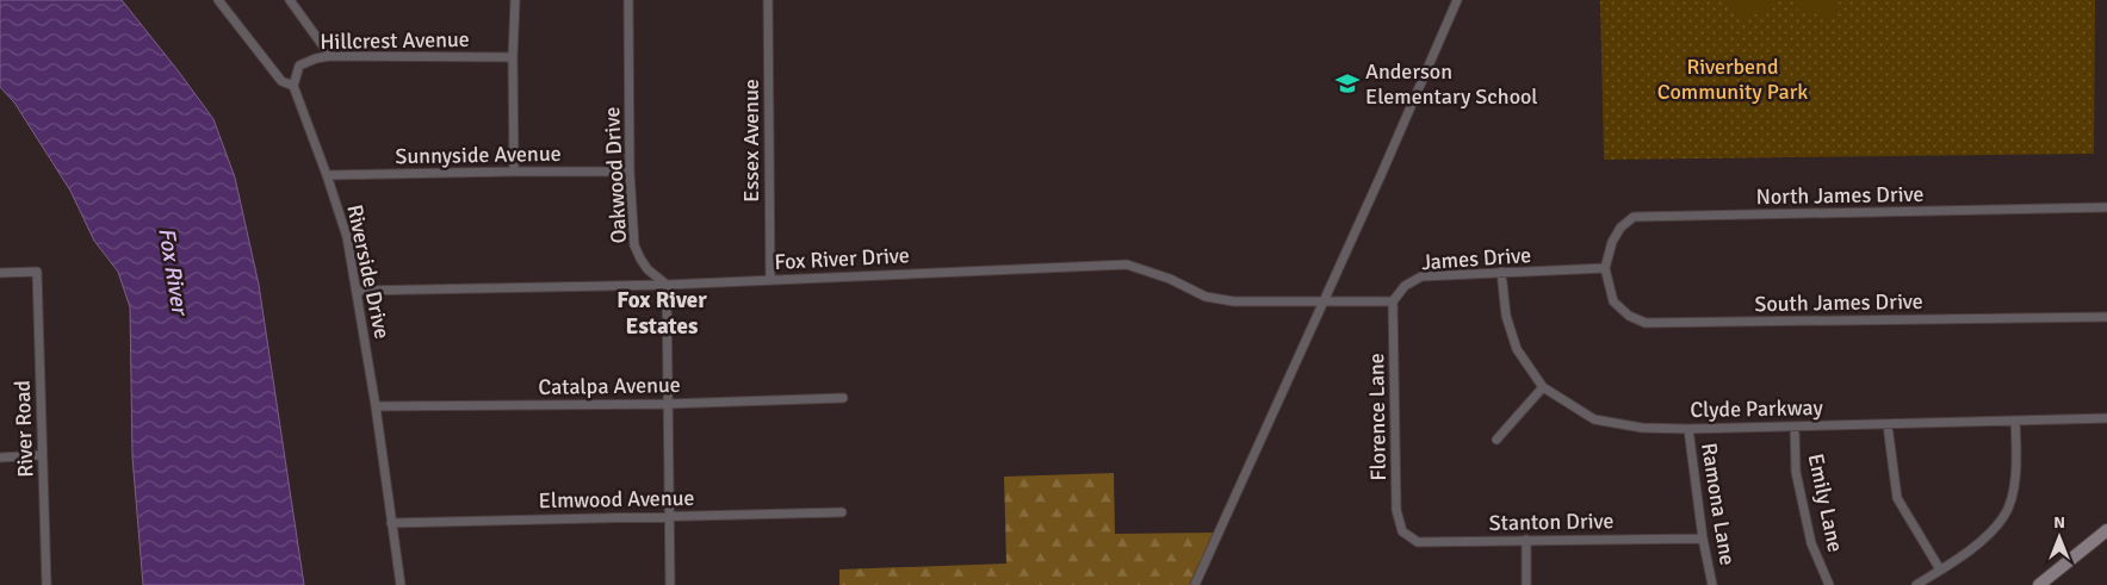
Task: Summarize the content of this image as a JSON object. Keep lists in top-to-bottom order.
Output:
{
  "streets": {
    "street": [
      "Hillcrest Avenue",
      "Essex Avenue",
      "Sunnyside Avenue",
      "Oakwood Drive",
      "North James Drive",
      "Fox River Drive",
      "James Drive",
      "Riverside Drive",
      "South James Drive",
      "Catalpa Avenue",
      "Clyde Parkway",
      "Florence Lane",
      "River Road",
      "Elmwood Avenue",
      "Emily Lane",
      "Ramona Lane",
      "Stanton Drive"
    ]
  },
  "crossings": [
    ["Hillcrest Avenue", "Riverside Drive"],
    ["Essex Avenue", "Fox River Drive"],
    ["Sunnyside Avenue", "Oakwood Drive"],
    ["Sunnyside Avenue", "Riverside Drive"],
    ["Oakwood Drive", "Fox River Drive"],
    ["North James Drive", "James Drive"],
    ["North James Drive", "South James Drive"],
    ["Fox River Drive", "Riverside Drive"],
    ["James Drive", "South James Drive"],
    ["James Drive", "Clyde Parkway"],
    ["James Drive", "Florence Lane"],
    ["Riverside Drive", "Catalpa Avenue"],
    ["Riverside Drive", "Elmwood Avenue"],
    ["Clyde Parkway", "Emily Lane"],
    ["Clyde Parkway", "Ramona Lane"],
    ["Florence Lane", "Stanton Drive"],
    ["Ramona Lane", "Stanton Drive"]
  ],
  "districts": ["Fox River Estates"],
  "water": ["Fox River"],
  "parks": ["Riverbend Community Park"],
  "places": {
    "school or university": ["Anderson Elementary School"]
  },
  "north": "top"
}
